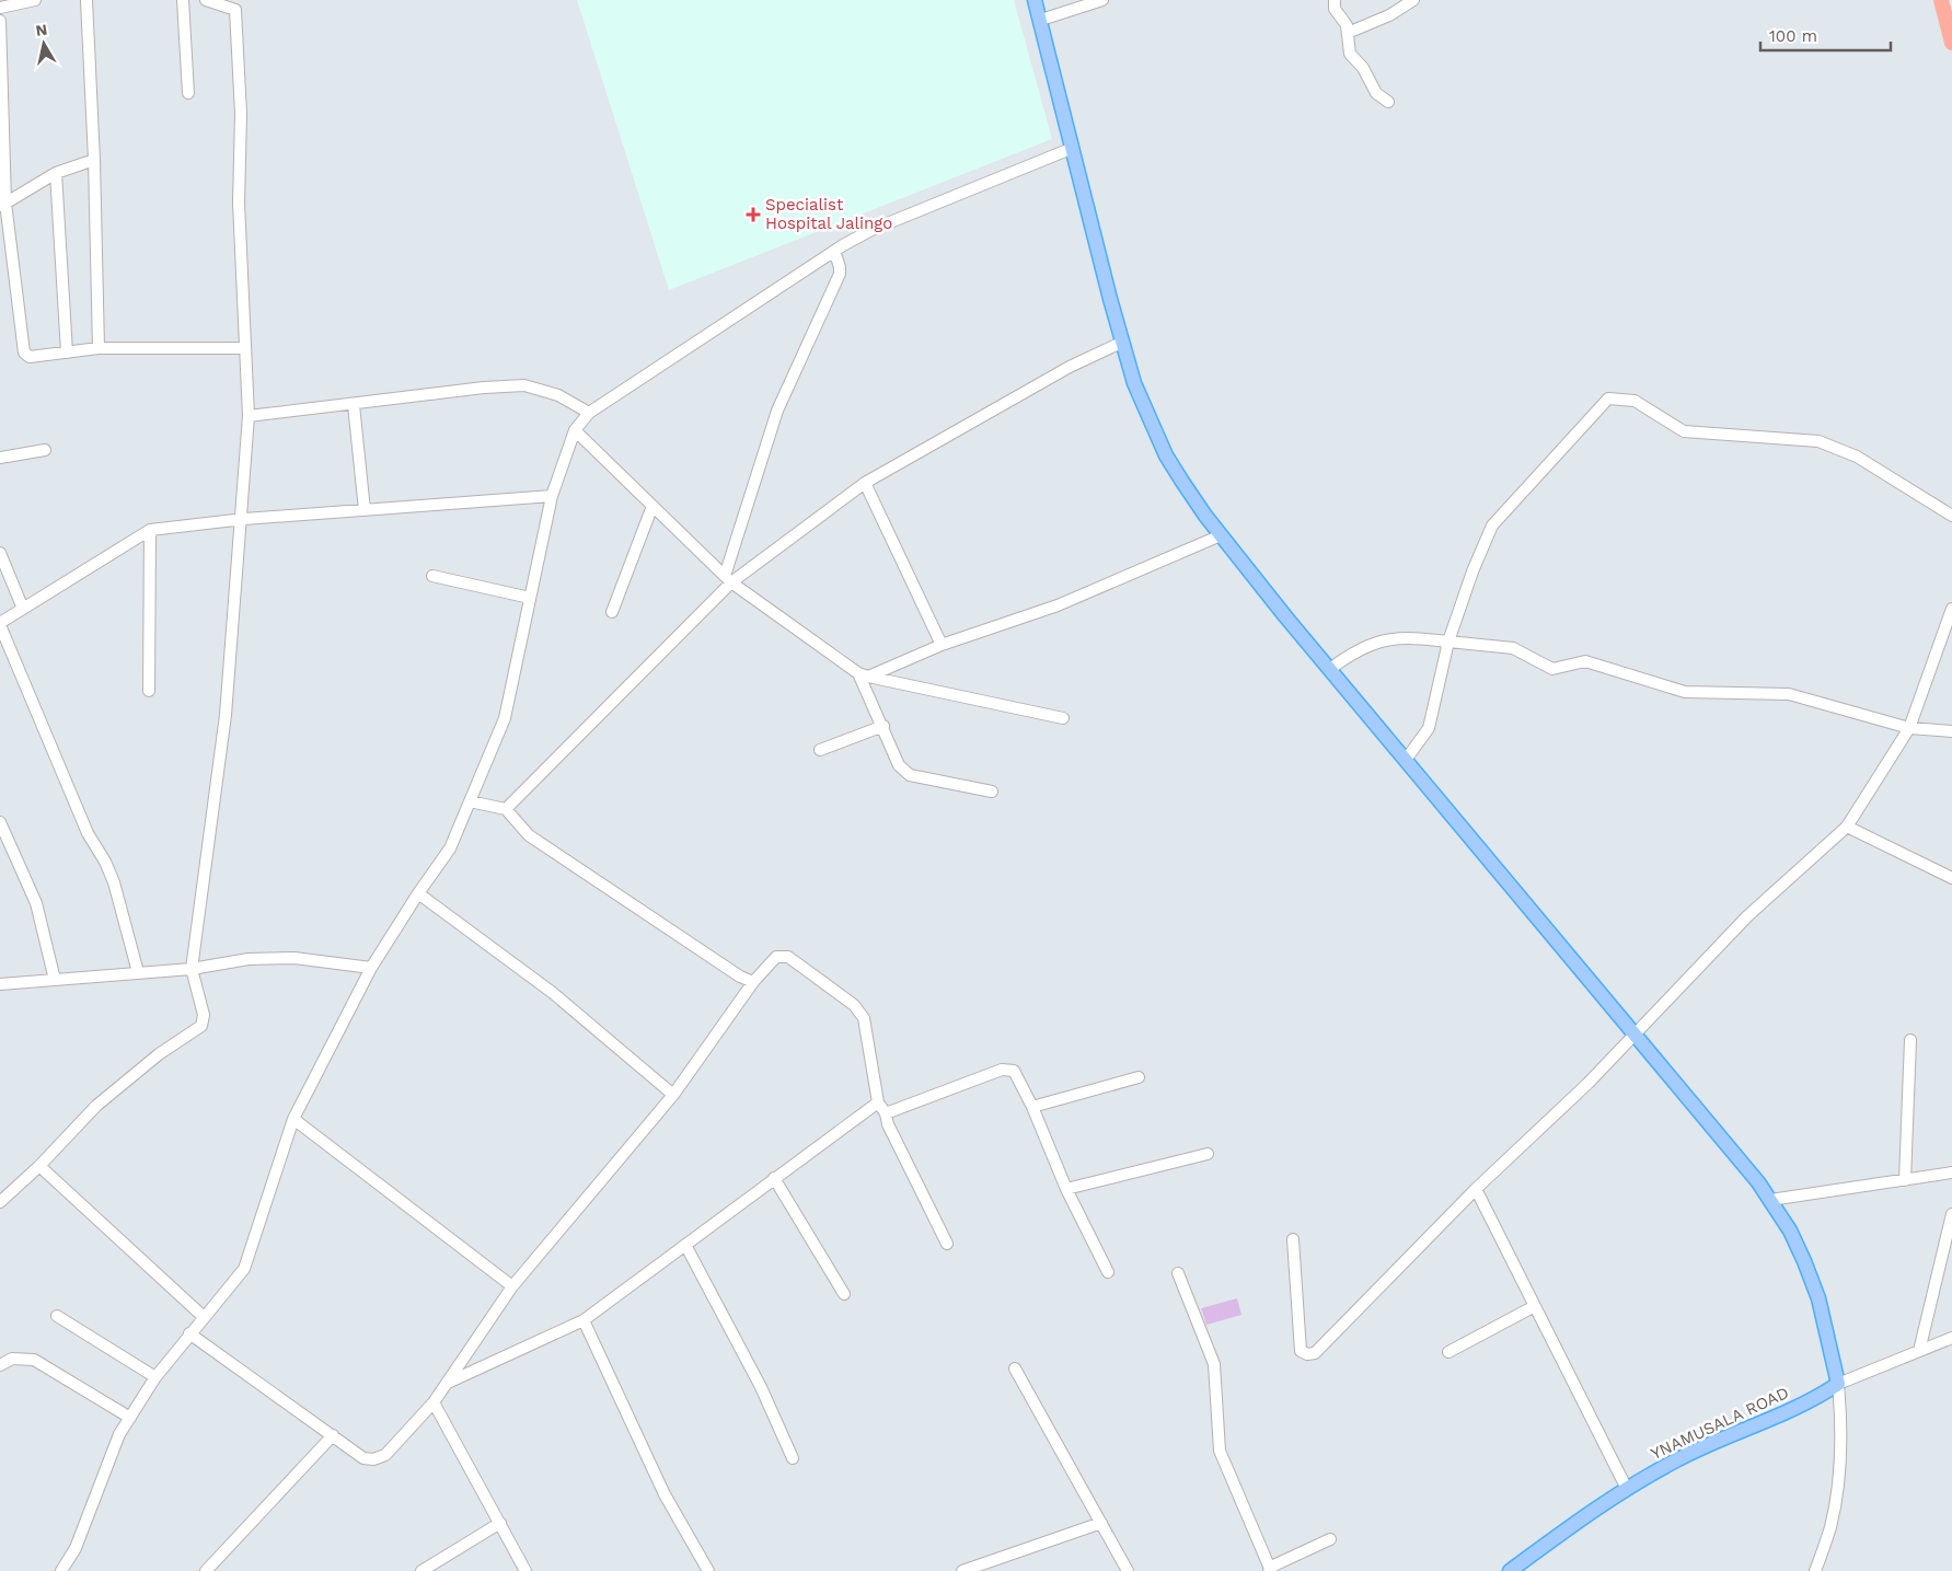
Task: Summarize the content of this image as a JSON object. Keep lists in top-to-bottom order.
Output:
{
  "streets": {
    "main road": ["YNAMUSALA ROAD"]
  },
  "places": {
    "health": ["Specialist Hospital Jalingo"]
  },
  "scale_bar": "100 m",
  "north": "top"
}
